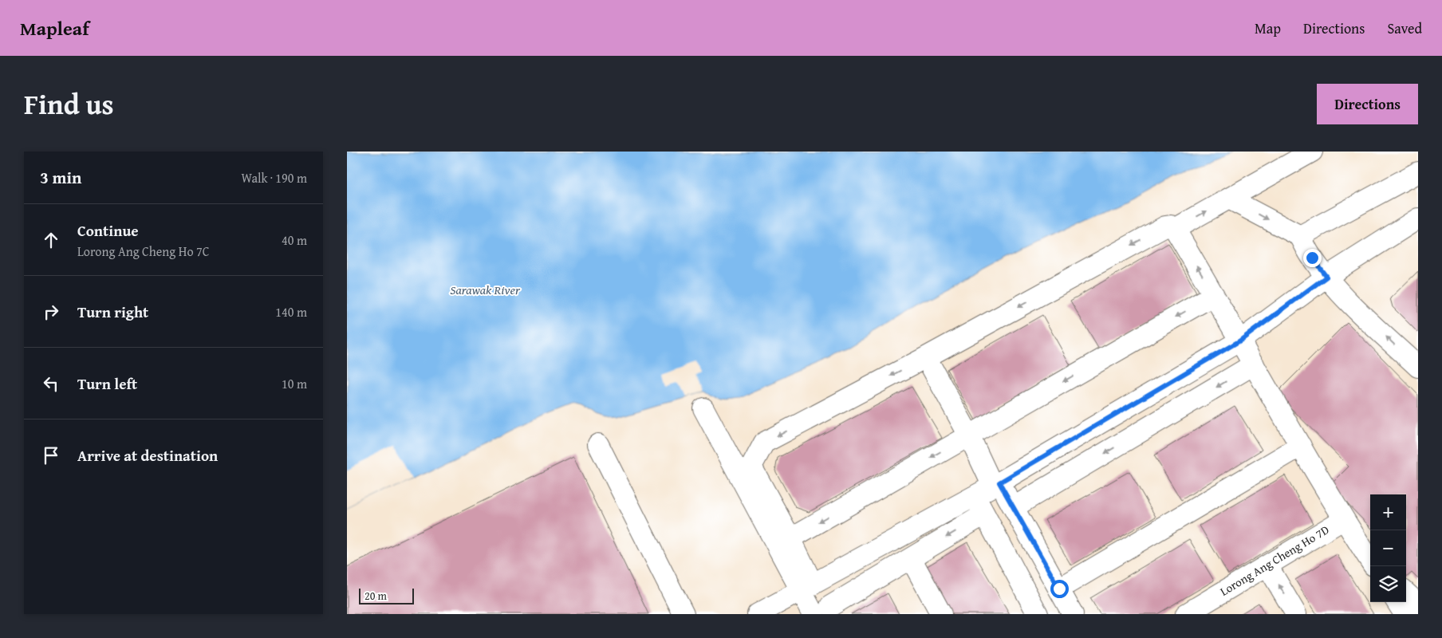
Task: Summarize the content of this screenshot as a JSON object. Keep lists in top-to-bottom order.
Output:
{
  "streets": {
    "street": ["Lorong Ang Cheng Ho 7D"]
  },
  "water": ["Sarawak River"],
  "scale_bar": "20 m",
  "page": {
    "header": "Mapleaf",
    "nav": ["Map", "Directions", "Saved"],
    "title": "Find us",
    "buttons": "Directions",
    "heading": ["3 min", "Walk · 190 m"],
    "list": [
      ["Continue", "Lorong Ang Cheng Ho 7C", "40 m"],
      ["Turn right", "140 m"],
      ["Turn left", "10 m"],
      "Arrive at destination"
    ],
    "map_buttons": ["+", "−"],
    "scale": "20 m"
  }
}
